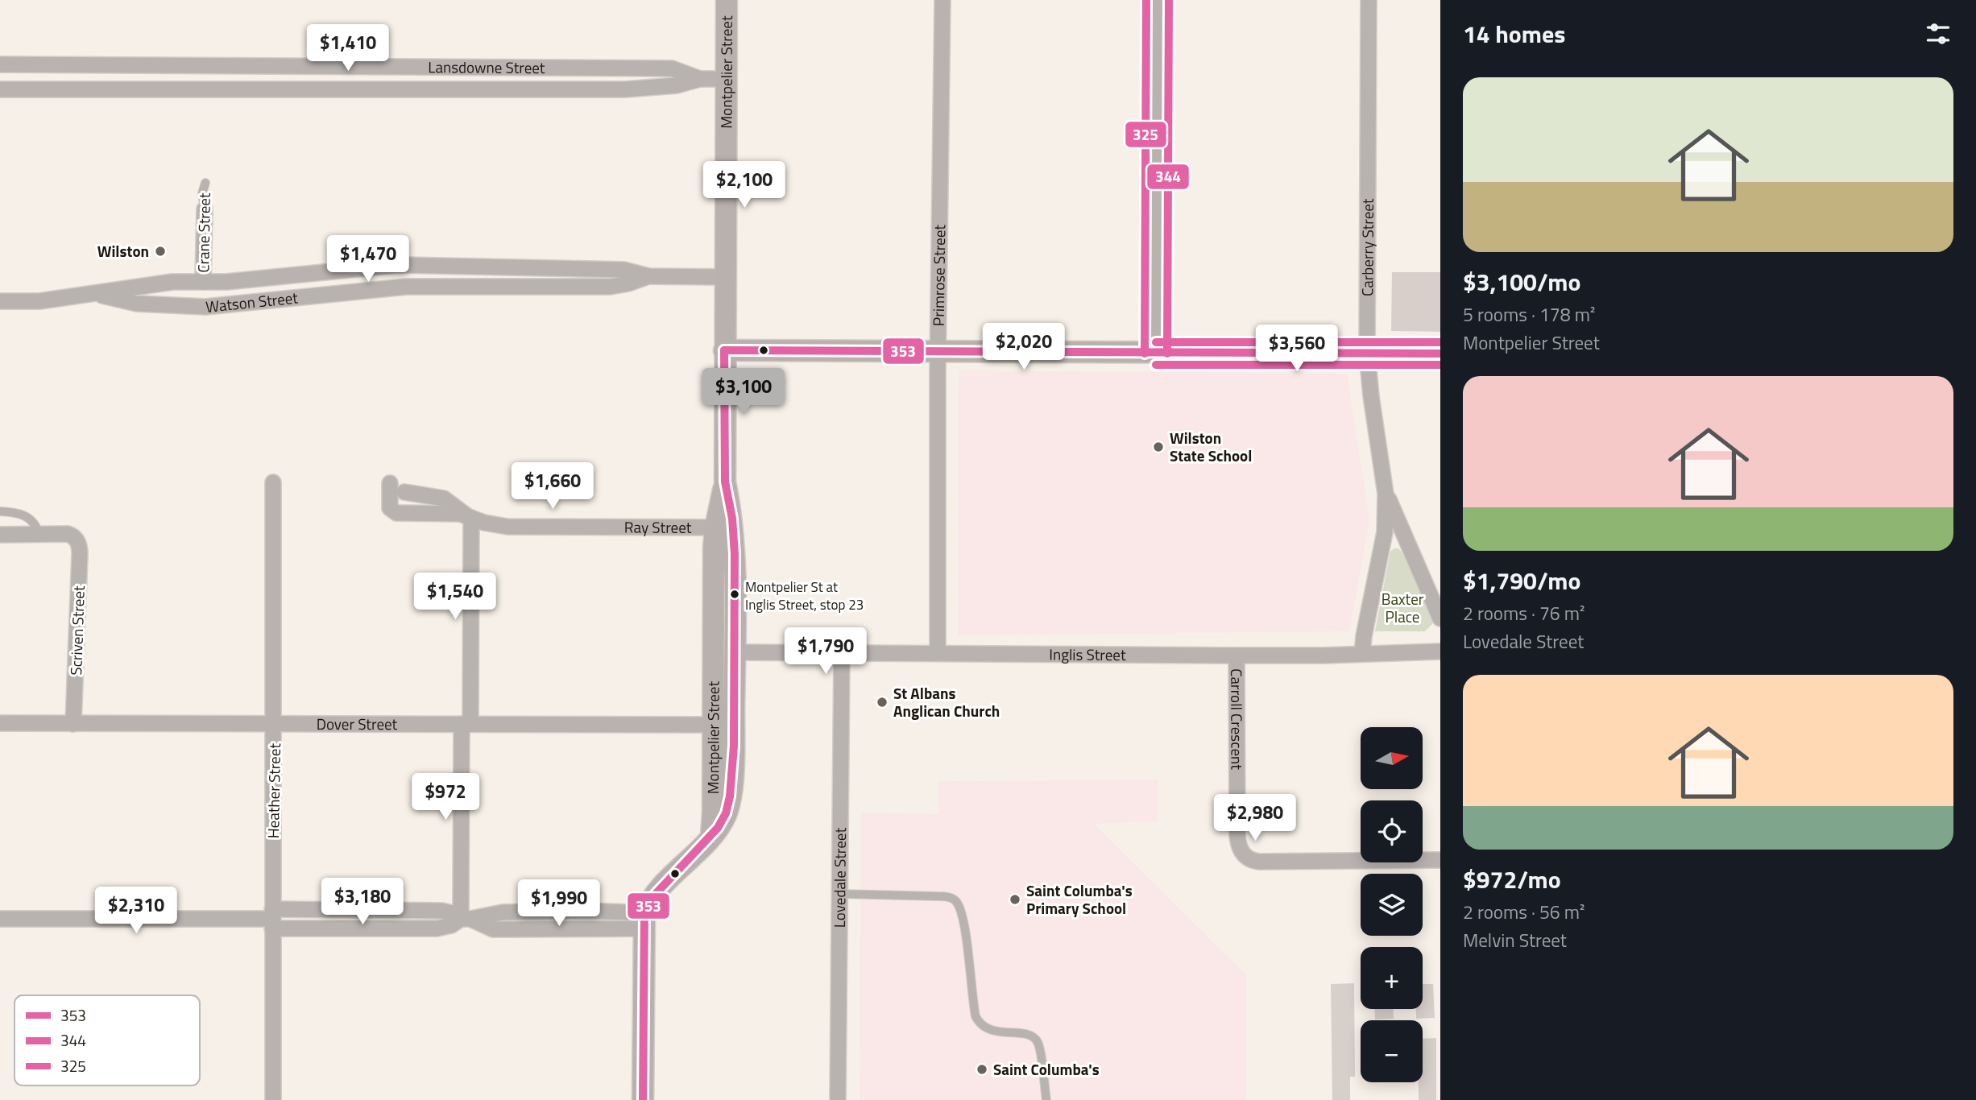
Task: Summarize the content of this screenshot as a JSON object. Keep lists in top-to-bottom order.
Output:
{
  "streets": {
    "street": [
      "Lansdowne Street",
      "Montpelier Street",
      "Crane Street",
      "Carberry Street",
      "Primrose Street",
      "Watson Street",
      "Ray Street",
      "Scriven Street",
      "Inglis Street",
      "Carroll Crescent",
      "Dover Street",
      "Heather Street",
      "Lovedale Street"
    ]
  },
  "crossings": [
    ["Lansdowne Street", "Montpelier Street"],
    ["Montpelier Street", "Watson Street"],
    ["Montpelier Street", "Ray Street"],
    ["Montpelier Street", "Inglis Street"],
    ["Montpelier Street", "Dover Street"],
    ["Crane Street", "Watson Street"],
    ["Carberry Street", "Inglis Street"],
    ["Primrose Street", "Inglis Street"],
    ["Scriven Street", "Dover Street"],
    ["Inglis Street", "Carroll Crescent"],
    ["Inglis Street", "Lovedale Street"],
    ["Dover Street", "Heather Street"]
  ],
  "parks": ["Baxter Place"],
  "places": [
    "Wilston",
    "Wilston State School",
    "Montpelier St at Inglis Street, stop 23",
    "St Albans Anglican Church",
    "Saint Columba's Primary School",
    "Saint Columba's"
  ],
  "lines": ["transit line 344", "transit line 325", "transit line 353"],
  "legend": ["353", "344", "325"],
  "north": "right",
  "page": {
    "heading": "14 homes",
    "price": [
      "$1,410",
      "$2,100",
      "$1,470",
      "$2,020",
      "$3,560",
      "$3,100",
      "$1,660",
      "$1,540",
      "$1,790",
      "$972",
      "$2,980",
      "$3,180",
      "$1,990",
      "$2,310"
    ],
    "list": [
      {
        "name": "$3,100/mo",
        "note": "5 rooms · 178 m² · Montpelier Street"
      },
      {
        "name": "$1,790/mo",
        "note": "2 rooms · 76 m² · Lovedale Street"
      },
      {
        "name": "$972/mo",
        "note": "2 rooms · 56 m² · Melvin Street"
      }
    ],
    "map_buttons": ["+", "−"]
  }
}
